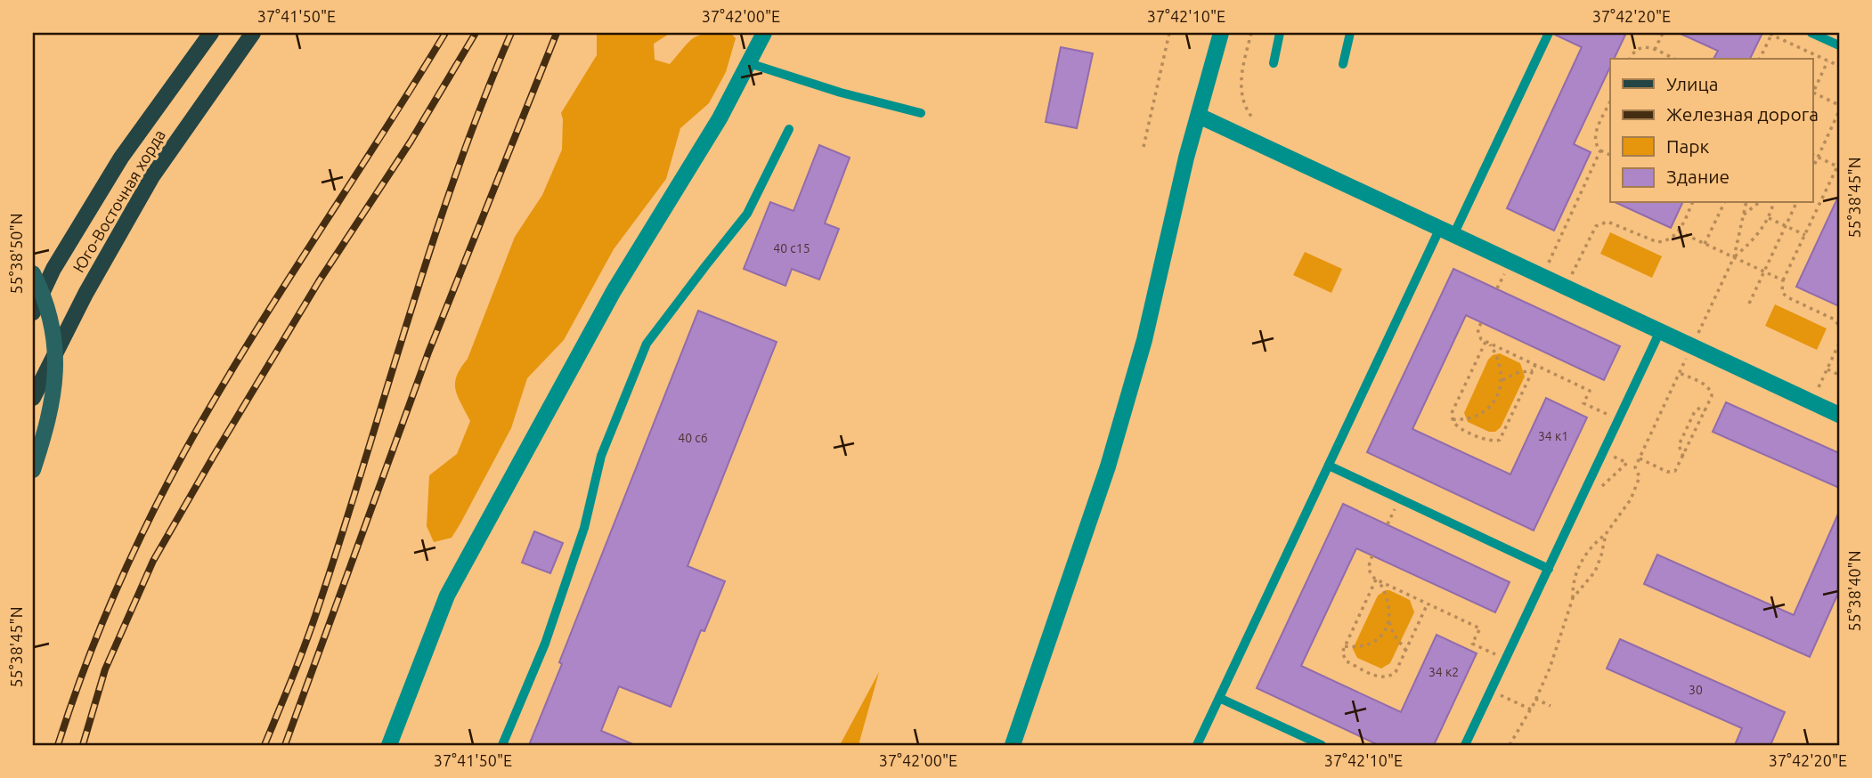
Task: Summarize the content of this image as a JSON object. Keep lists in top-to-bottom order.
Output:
{
  "streets": {
    "main road": ["Юго-Восточная хорда"]
  },
  "house_numbers": [
    "40 с15",
    "34 к1",
    "40 с6",
    "34 к2",
    "30"
  ],
  "legend": [
    "Улица",
    "Железная дорога",
    "Парк",
    "Здание"
  ],
  "coordinates": [
    "37°41'50\"E",
    "37°42'00\"E",
    "37°42'10\"E",
    "37°42'20\"E",
    "55°38'45\"N",
    "55°38'50\"N",
    "55°38'40\"N"
  ]
}
